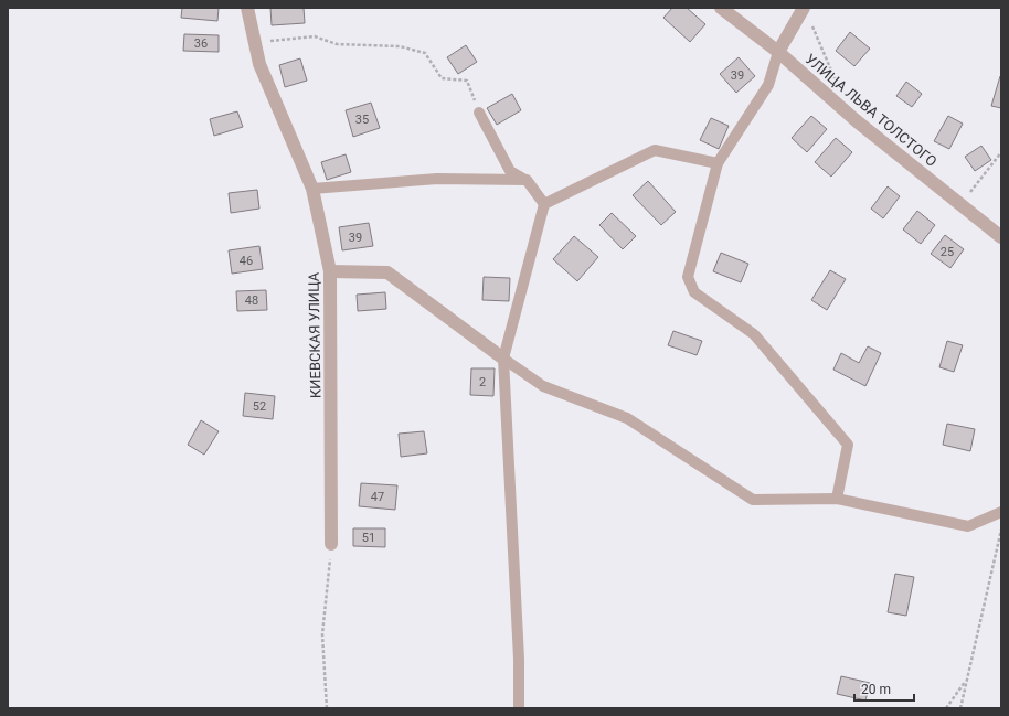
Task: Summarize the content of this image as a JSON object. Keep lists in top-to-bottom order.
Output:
{
  "streets": {
    "street": ["УЛИЦА ЛЬВА ТОЛСТОГО", "КИЕВСКАЯ УЛИЦА"]
  },
  "house_numbers": [
    "36",
    "39",
    "35",
    "39",
    "25",
    "46",
    "48",
    "2",
    "52",
    "47",
    "51"
  ],
  "scale_bar": "20 m"
}
